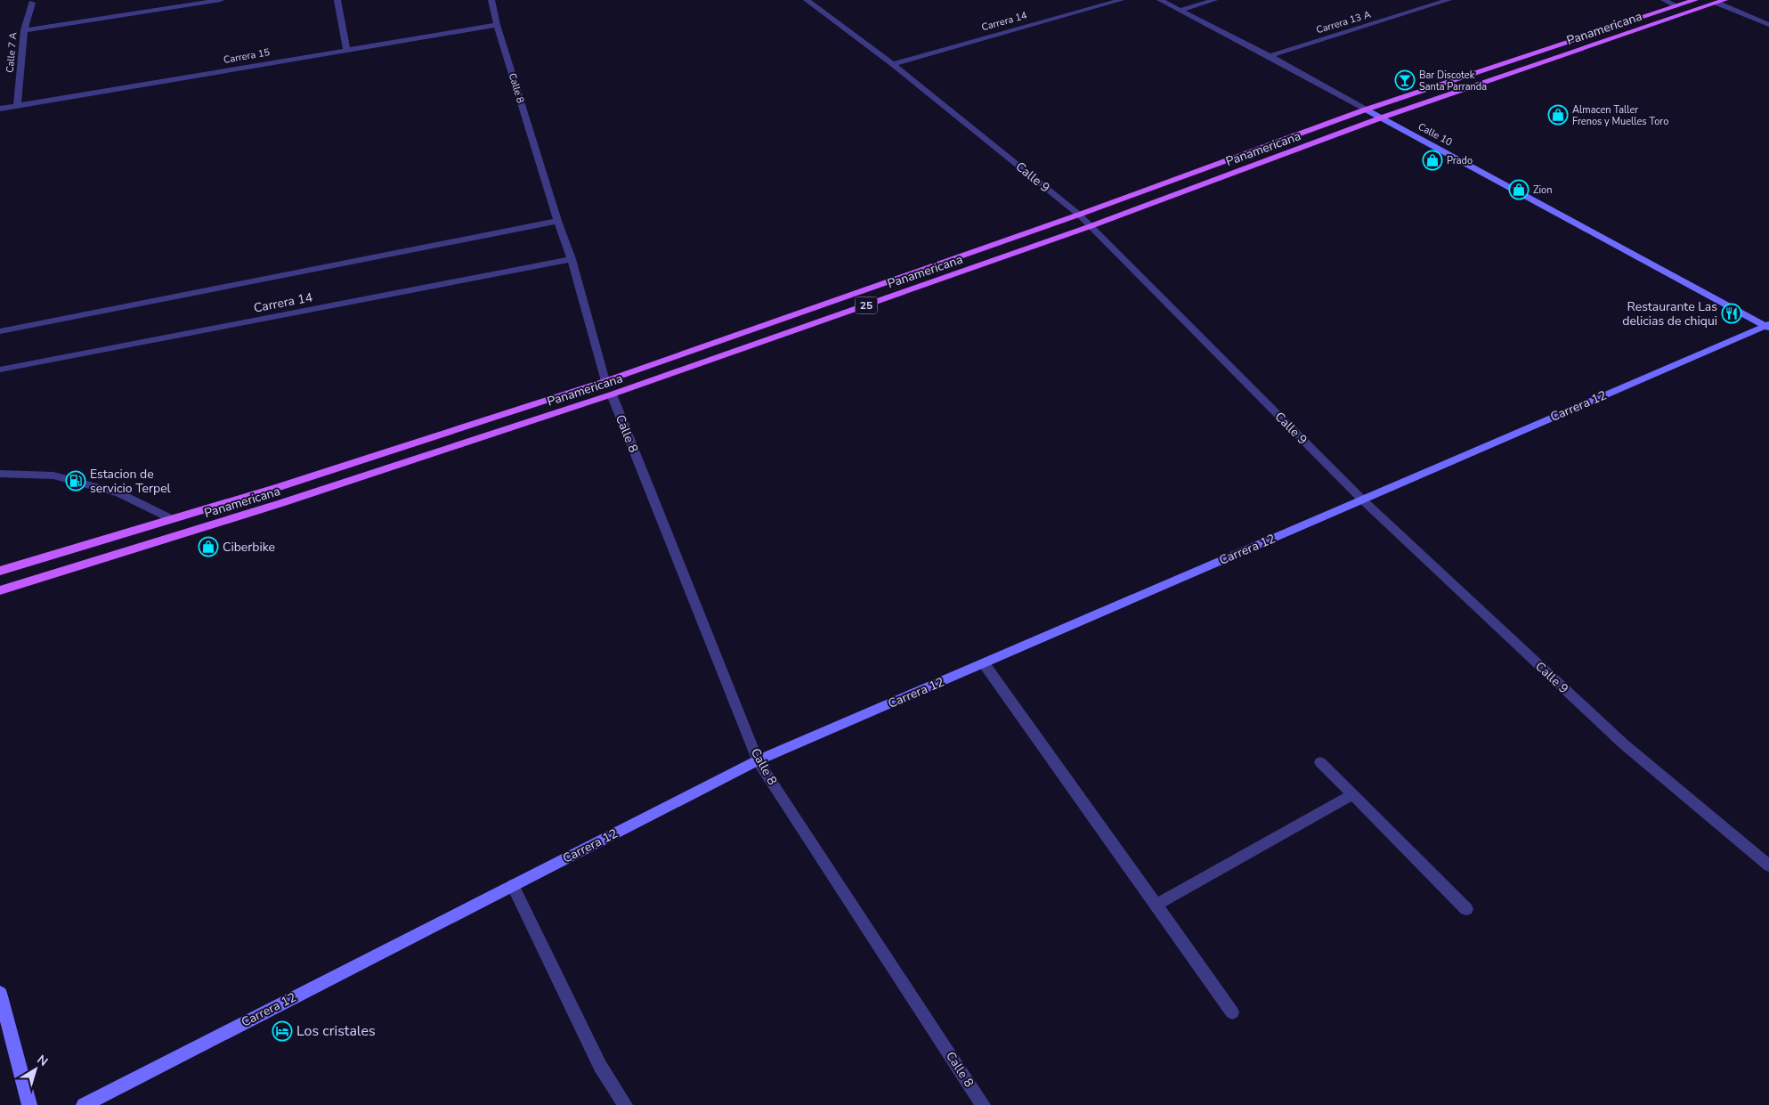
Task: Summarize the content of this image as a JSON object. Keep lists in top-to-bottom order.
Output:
{
  "streets": {
    "main road": ["Panamericana", "25"],
    "street": [
      "Carrera 14",
      "Carrera 13 A",
      "Calle 7 A",
      "Carrera 15",
      "Calle 8",
      "Calle 10",
      "Calle 9",
      "Carrera 12"
    ]
  },
  "crossings": [
    ["Carrera 14", "Calle 8"],
    ["Carrera 14", "Calle 9"],
    ["Carrera 13 A", "Calle 10"],
    ["Panamericana", "Calle 8"],
    ["Panamericana", "Calle 10"],
    ["Panamericana", "Calle 9"],
    ["Calle 7 A", "Carrera 15"],
    ["Carrera 15", "Calle 8"],
    ["Calle 8", "Carrera 12"],
    ["Calle 10", "Carrera 12"],
    ["Calle 9", "Carrera 12"]
  ],
  "places": {
    "bar": ["Bar Discotek Santa Parranda"],
    "shop": [
      "Almacen Taller Frenos y Muelles Toro",
      "Prado",
      "Zion",
      "Ciberbike"
    ],
    "restaurant": ["Restaurante Las delicias de chiqui"],
    "fuel station": ["Estacion de servicio Terpel"],
    "hotel": ["Los cristales"]
  },
  "north": "top right"
}
